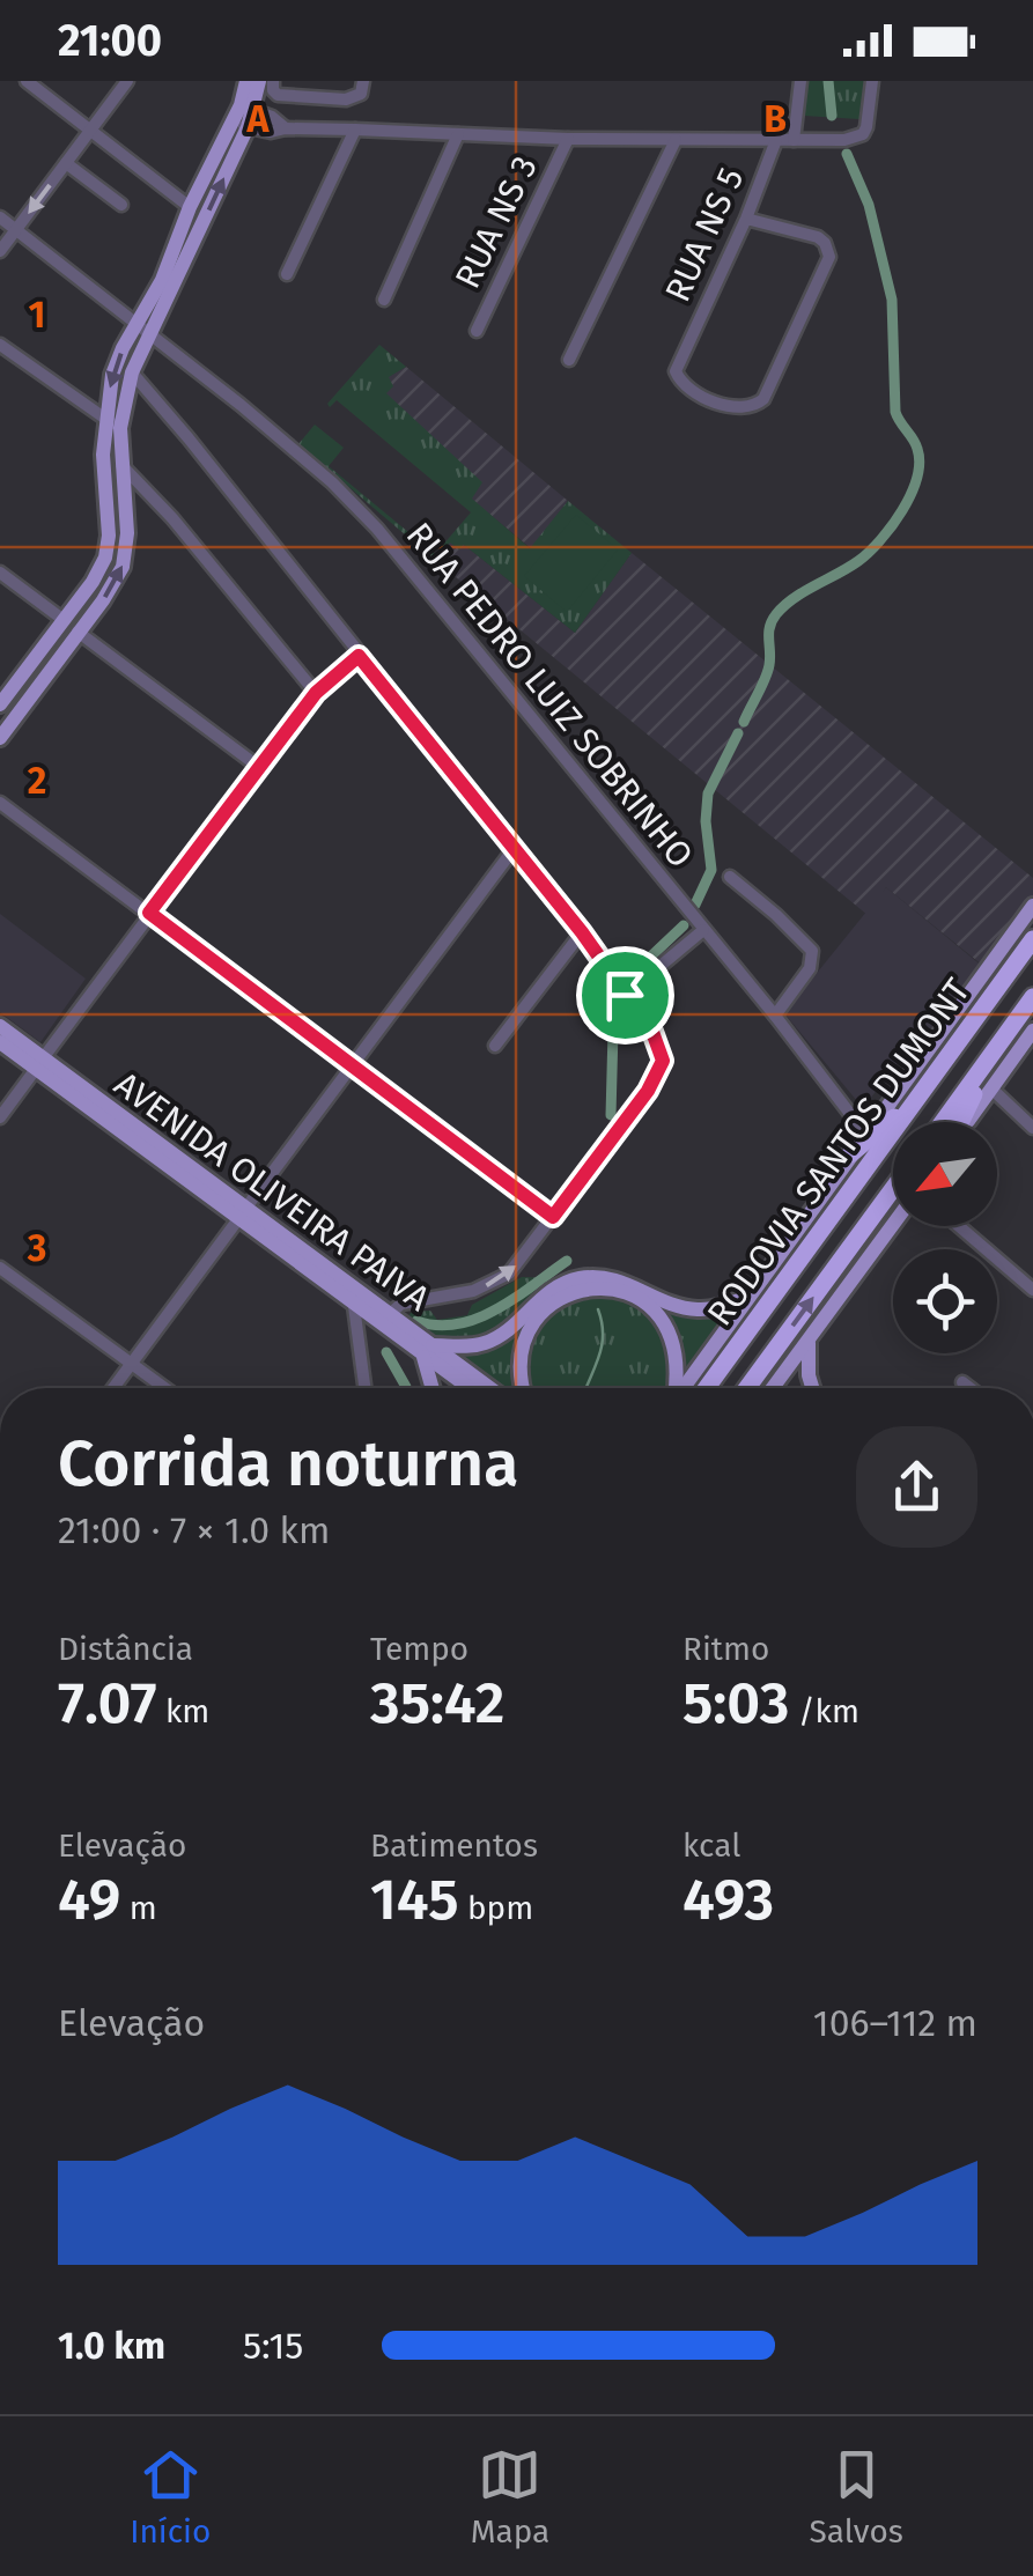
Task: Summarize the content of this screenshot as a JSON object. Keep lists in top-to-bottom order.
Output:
{
  "streets": {
    "highway": ["RODOVIA SANTOS DUMONT"],
    "main road": ["AVENIDA OLIVEIRA PAIVA"],
    "street": ["RUA NS 3", "RUA NS 5", "RUA PEDRO LUIZ SOBRINHO"]
  },
  "north": "bottom left",
  "page": {
    "status": "21:00",
    "heading": ["Corrida noturna", "21:00 · 7 × 1.0 km"],
    "stats": [
      ["Distância", "7.07 km"],
      ["Tempo", "35:42"],
      ["Ritmo", "5:03 /km"],
      ["Elevação", "49 m"],
      ["Batimentos", "145 bpm"],
      ["kcal", "493"]
    ],
    "chart": ["Elevação", "106–112 m"],
    "list": [
      {
        "name": "1.0 km",
        "note": "5:15"
      }
    ],
    "tabs": ["Início", "Mapa", "Salvos"]
  },
  "grid": {
    "columns": ["A", "B"],
    "rows": ["1", "2", "3"]
  }
}
